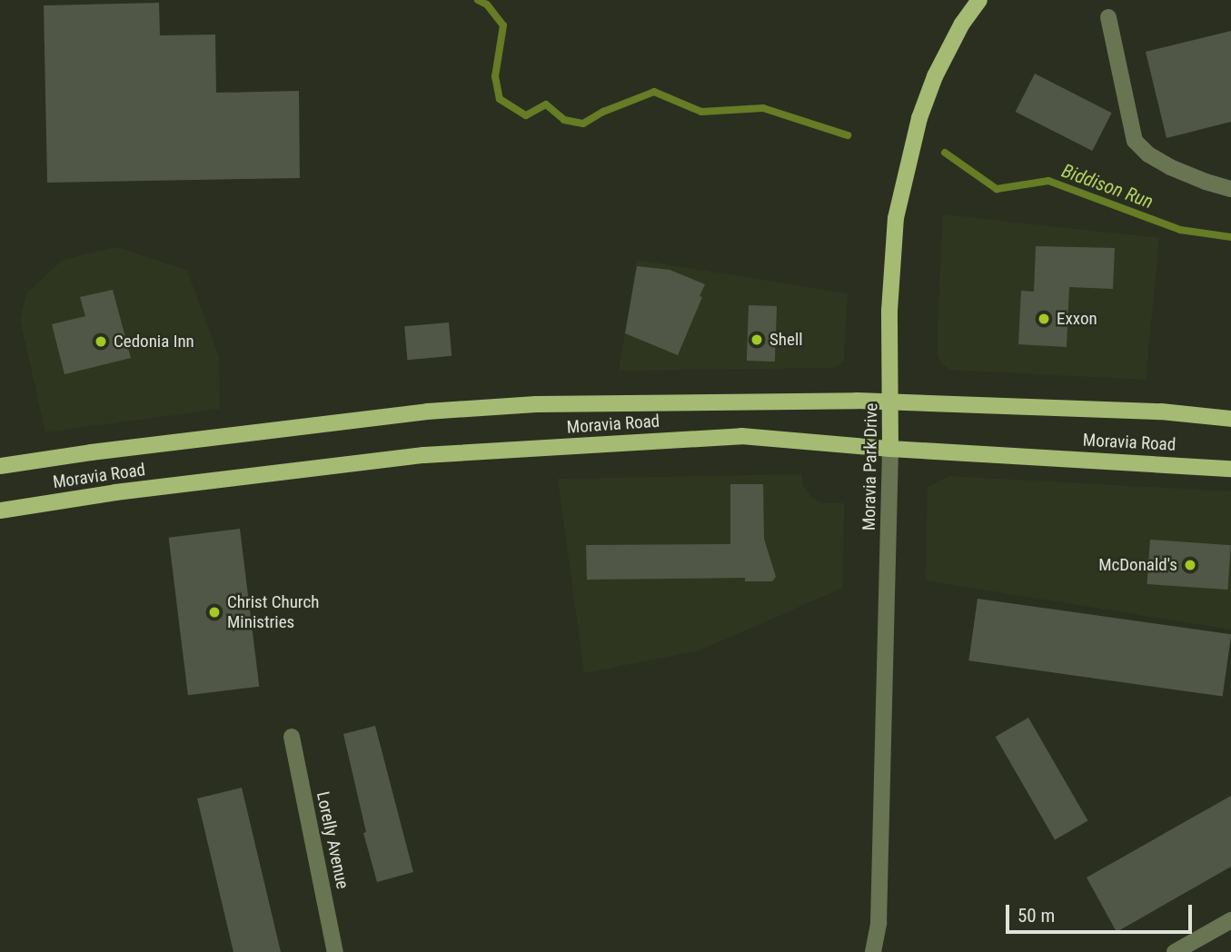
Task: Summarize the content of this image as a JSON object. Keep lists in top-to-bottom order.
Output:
{
  "streets": {
    "main road": ["Moravia Road", "Moravia Park Drive"],
    "street": ["Lorelly Avenue"]
  },
  "crossings": [
    ["Moravia Road", "Moravia Park Drive"]
  ],
  "water": ["Biddison Run"],
  "places": [
    "Exxon",
    "Shell",
    "Cedonia Inn",
    "McDonald's",
    "Christ Church Ministries"
  ],
  "scale_bar": "50 m"
}
